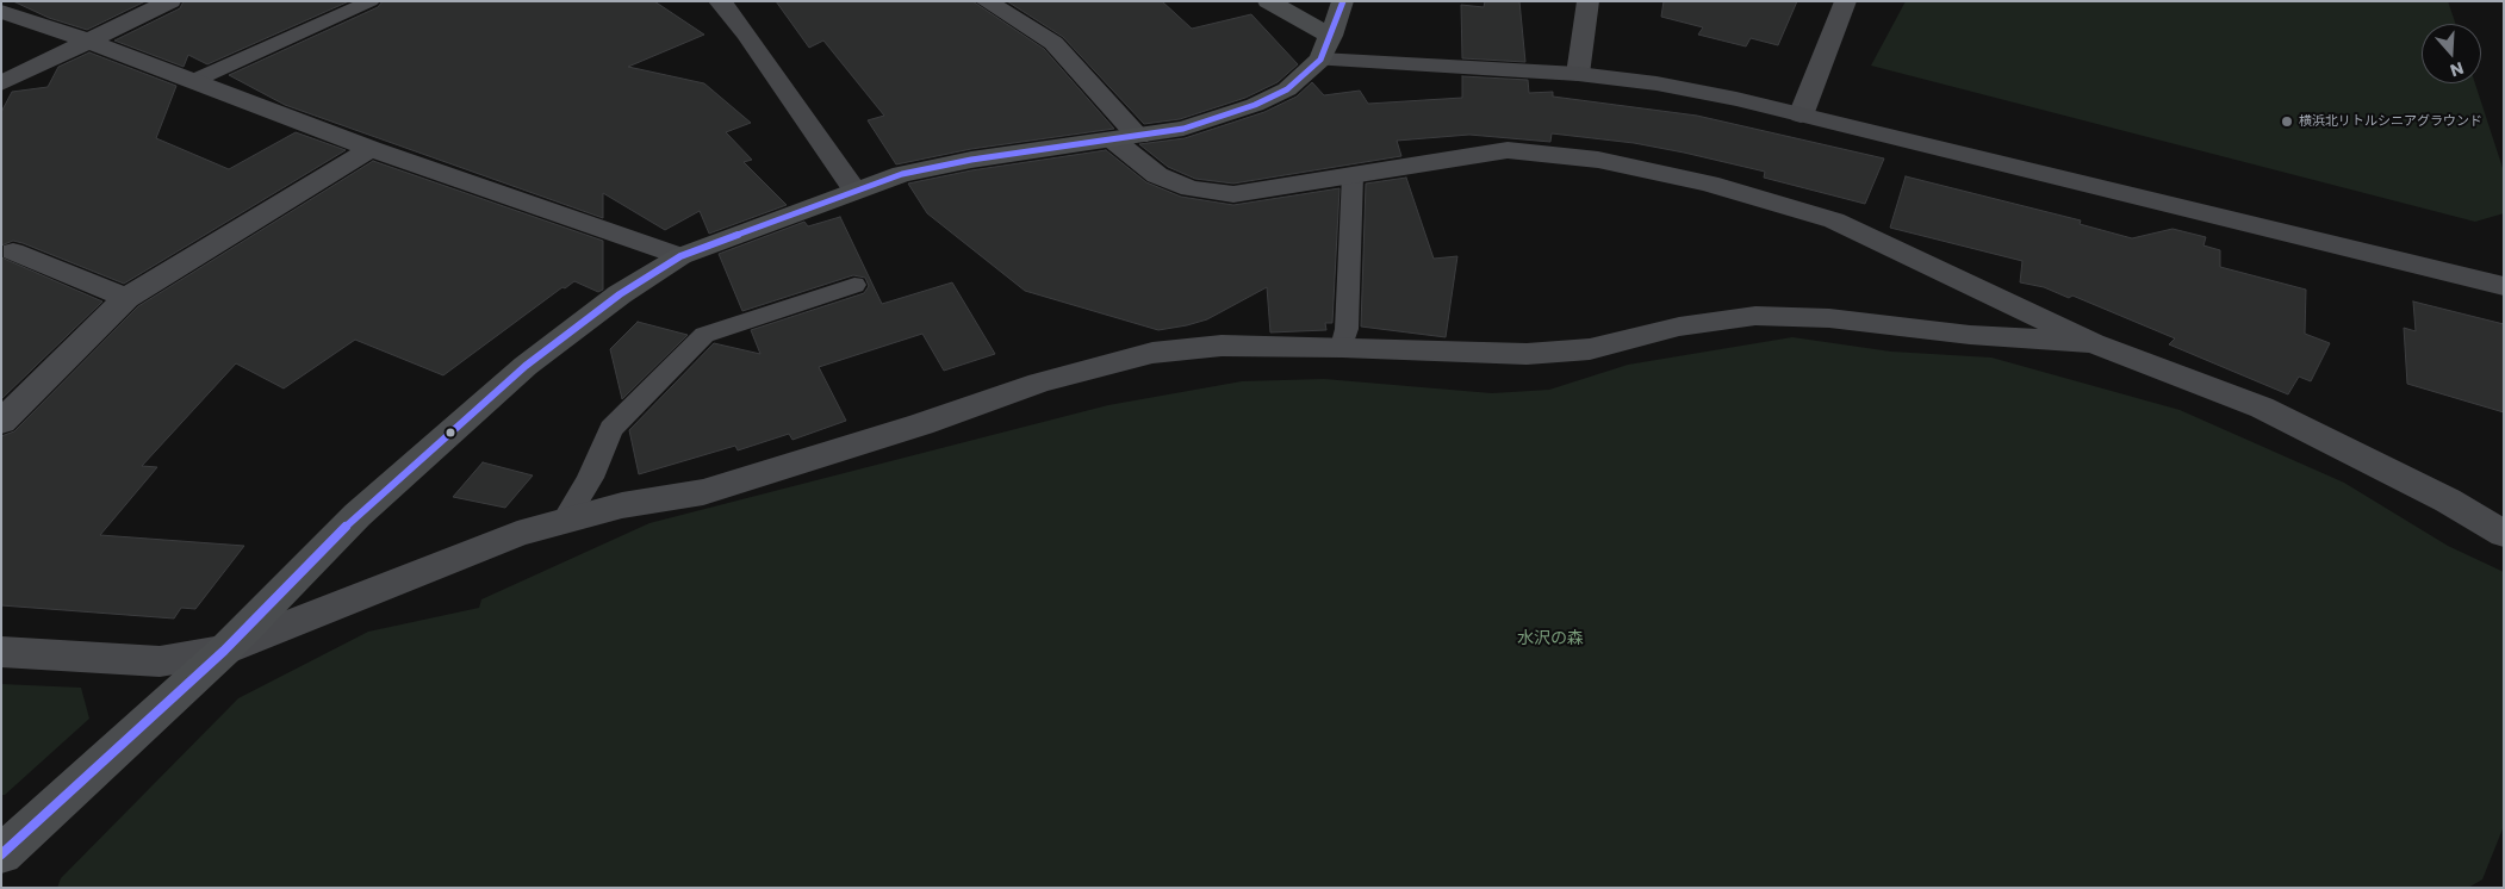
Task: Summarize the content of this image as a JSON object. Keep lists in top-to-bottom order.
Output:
{
  "parks": ["水沢の森"],
  "places": ["横浜北リトルシニアグラウンド"],
  "north": "bottom"
}
